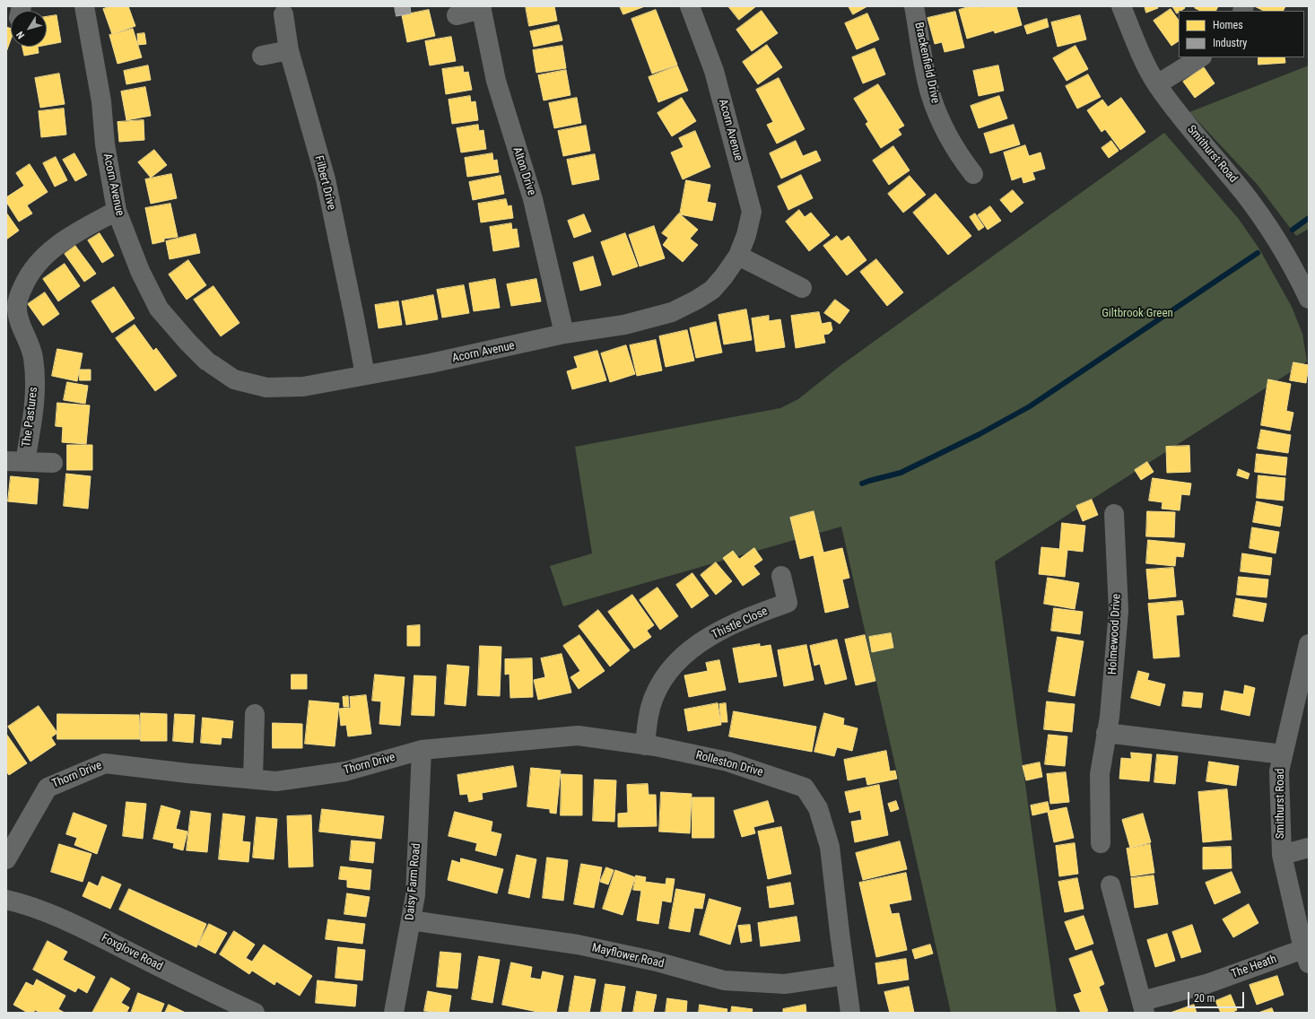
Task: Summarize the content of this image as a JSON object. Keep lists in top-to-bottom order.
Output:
{
  "streets": {
    "street": [
      "Brackenfield Drive",
      "Acorn Avenue",
      "Smithurst Road",
      "Alton Drive",
      "Filbert Drive",
      "The Pastures",
      "Thistle Close",
      "Holmewood Drive",
      "Thorn Drive",
      "Rolleston Drive",
      "Daisy Farm Road",
      "Foxglove Road",
      "Mayflower Road",
      "The Heath"
    ]
  },
  "crossings": [
    ["Acorn Avenue", "Alton Drive"],
    ["Acorn Avenue", "Filbert Drive"],
    ["Acorn Avenue", "The Pastures"],
    ["Smithurst Road", "The Heath"],
    ["Thistle Close", "Rolleston Drive"],
    ["Thorn Drive", "Rolleston Drive"],
    ["Thorn Drive", "Daisy Farm Road"],
    ["Rolleston Drive", "Daisy Farm Road"],
    ["Rolleston Drive", "Mayflower Road"],
    ["Daisy Farm Road", "Mayflower Road"]
  ],
  "parks": ["Giltbrook Green"],
  "legend": ["Homes", "Industry"],
  "scale_bar": "20 m",
  "north": "bottom left"
}
